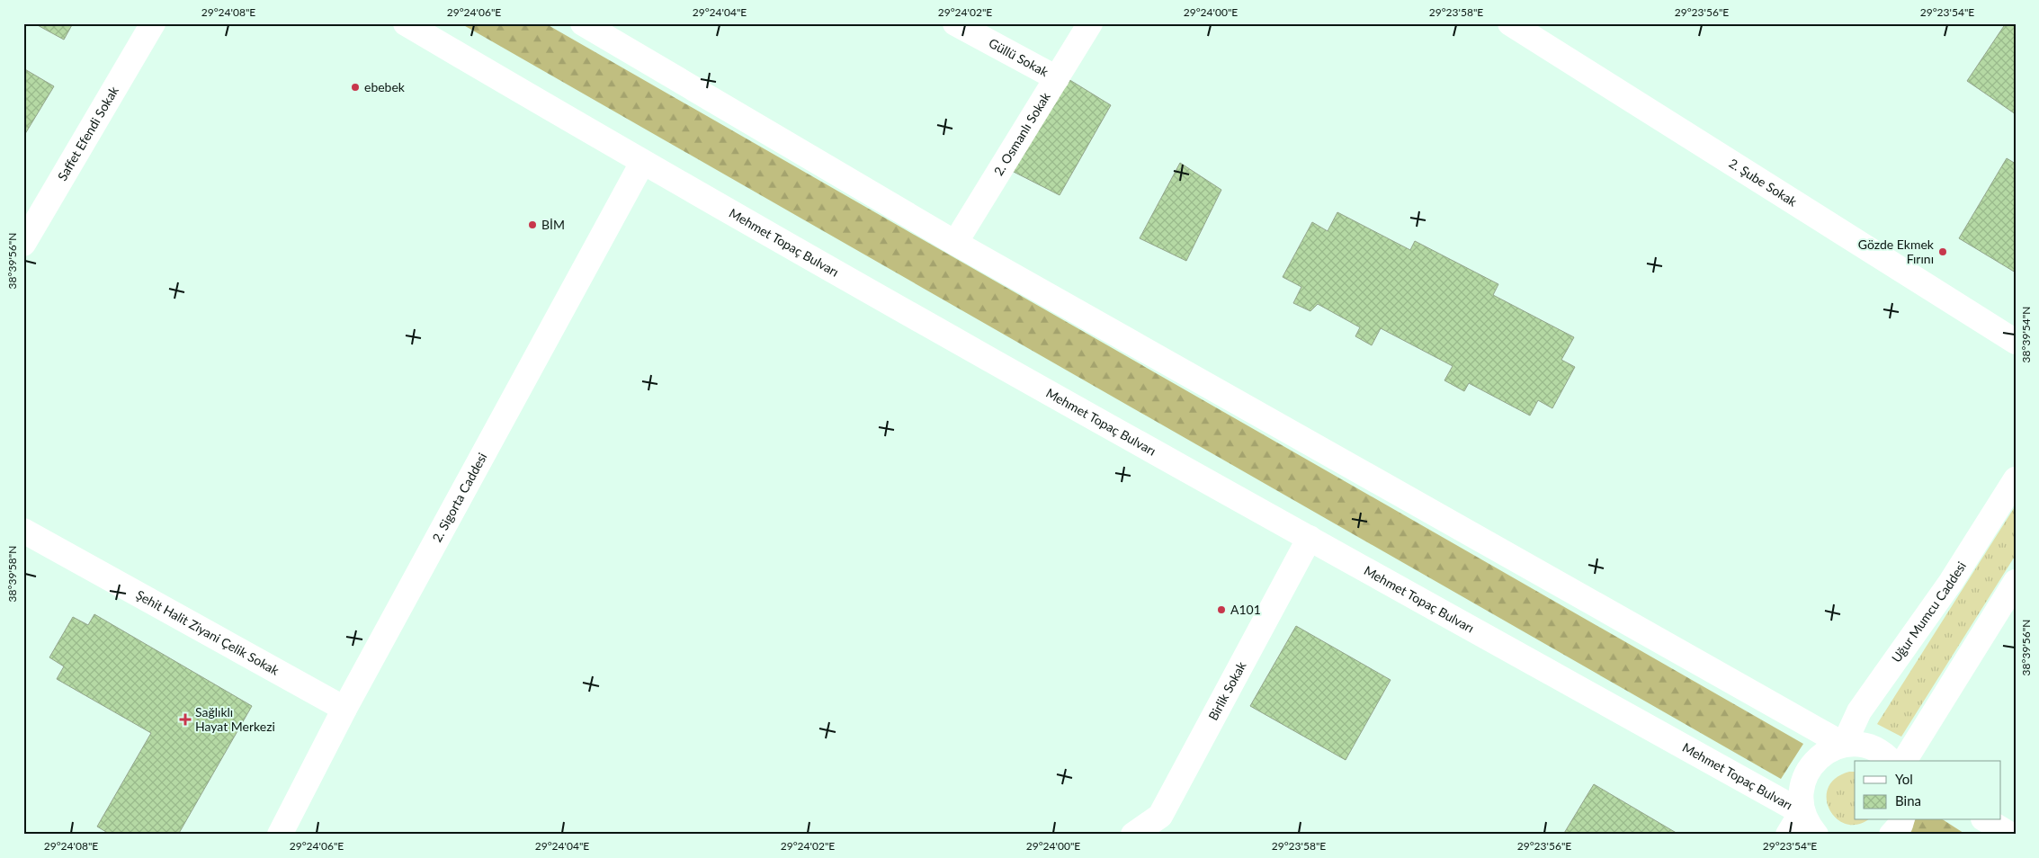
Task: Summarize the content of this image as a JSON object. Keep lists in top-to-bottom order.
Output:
{
  "streets": {
    "main road": [
      "Güllü Sokak",
      "Saffet Efendi Sokak",
      "2. Osmanlı Sokak",
      "2. Şube Sokak",
      "Mehmet Topaç Bulvarı",
      "2. Sigorta Caddesi",
      "Uğur Mumcu Caddesi",
      "Şehit Halit Ziyani Çelik Sokak",
      "Birlik Sokak"
    ]
  },
  "crossings": [
    ["Güllü Sokak", "2. Osmanlı Sokak"],
    ["Mehmet Topaç Bulvarı", "2. Sigorta Caddesi"],
    ["Mehmet Topaç Bulvarı", "Birlik Sokak"],
    ["2. Sigorta Caddesi", "Şehit Halit Ziyani Çelik Sokak"]
  ],
  "places": {
    "other": [
      "ebebek",
      "BİM",
      "Gözde Ekmek Fırını",
      "A101"
    ],
    "health": ["Sağlıklı Hayat Merkezi"]
  },
  "legend": ["Yol", "Bina"],
  "coordinates": [
    "29°24'08\"E",
    "29°24'06\"E",
    "29°24'04\"E",
    "29°24'02\"E",
    "29°24'00\"E",
    "29°23'58\"E",
    "29°23'56\"E",
    "29°23'54\"E",
    "38°39'56\"N",
    "38°39'54\"N",
    "38°39'58\"N"
  ]
}
